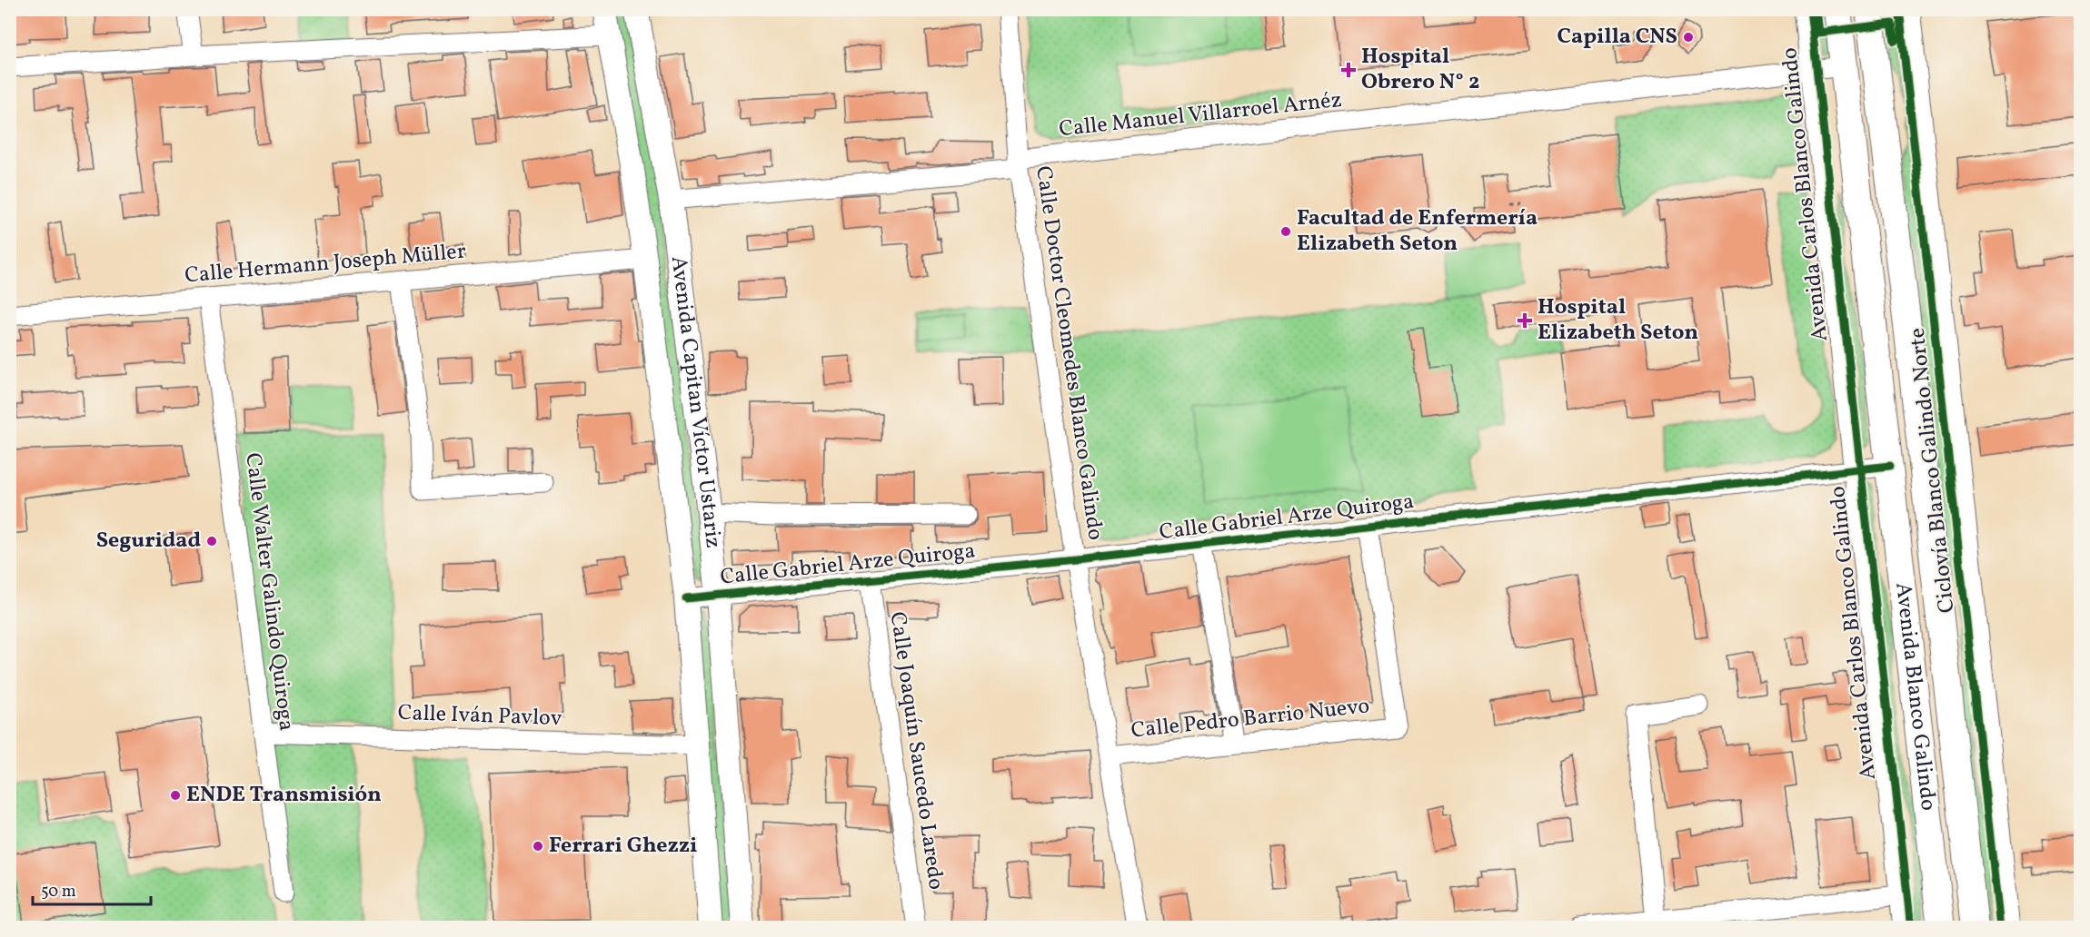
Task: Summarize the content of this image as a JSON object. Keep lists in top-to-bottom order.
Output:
{
  "streets": {
    "highway": ["Avenida Blanco Galindo"],
    "main road": ["Avenida Capitan Víctor Ustariz"],
    "street": [
      "Calle Manuel Villarroel Arnéz",
      "Avenida Carlos Blanco Galindo",
      "Calle Hermann Joseph Müller",
      "Calle Doctor Cleomedes Blanco Galindo",
      "Calle Gabriel Arze Quiroga",
      "Calle Walter Galindo Quiroga",
      "Calle Iván Pavlov",
      "Calle Pedro Barrio Nuevo",
      "Calle Joaquín Saucedo Laredo"
    ],
    "cycle path": ["Ciclovía Blanco Galindo Norte"]
  },
  "crossings": [
    ["Calle Manuel Villarroel Arnéz", "Avenida Carlos Blanco Galindo"],
    ["Calle Manuel Villarroel Arnéz", "Calle Doctor Cleomedes Blanco Galindo"],
    ["Calle Manuel Villarroel Arnéz", "Avenida Capitan Víctor Ustariz"],
    ["Avenida Carlos Blanco Galindo", "Calle Gabriel Arze Quiroga"],
    ["Calle Hermann Joseph Müller", "Avenida Capitan Víctor Ustariz"],
    ["Calle Hermann Joseph Müller", "Calle Walter Galindo Quiroga"],
    ["Calle Doctor Cleomedes Blanco Galindo", "Calle Gabriel Arze Quiroga"],
    ["Calle Doctor Cleomedes Blanco Galindo", "Calle Pedro Barrio Nuevo"],
    ["Avenida Capitan Víctor Ustariz", "Calle Gabriel Arze Quiroga"],
    ["Avenida Capitan Víctor Ustariz", "Calle Iván Pavlov"],
    ["Calle Gabriel Arze Quiroga", "Avenida Blanco Galindo"],
    ["Calle Gabriel Arze Quiroga", "Calle Pedro Barrio Nuevo"],
    ["Calle Gabriel Arze Quiroga", "Calle Joaquín Saucedo Laredo"],
    ["Calle Walter Galindo Quiroga", "Calle Iván Pavlov"]
  ],
  "places": {
    "other": [
      "Capilla CNS",
      "Facultad de Enfermería Elizabeth Seton",
      "Seguridad",
      "ENDE Transmisión",
      "Ferrari Ghezzi"
    ],
    "health": ["Hospital Obrero N° 2", "Hospital Elizabeth Seton"]
  },
  "scale_bar": "50 m"
}
